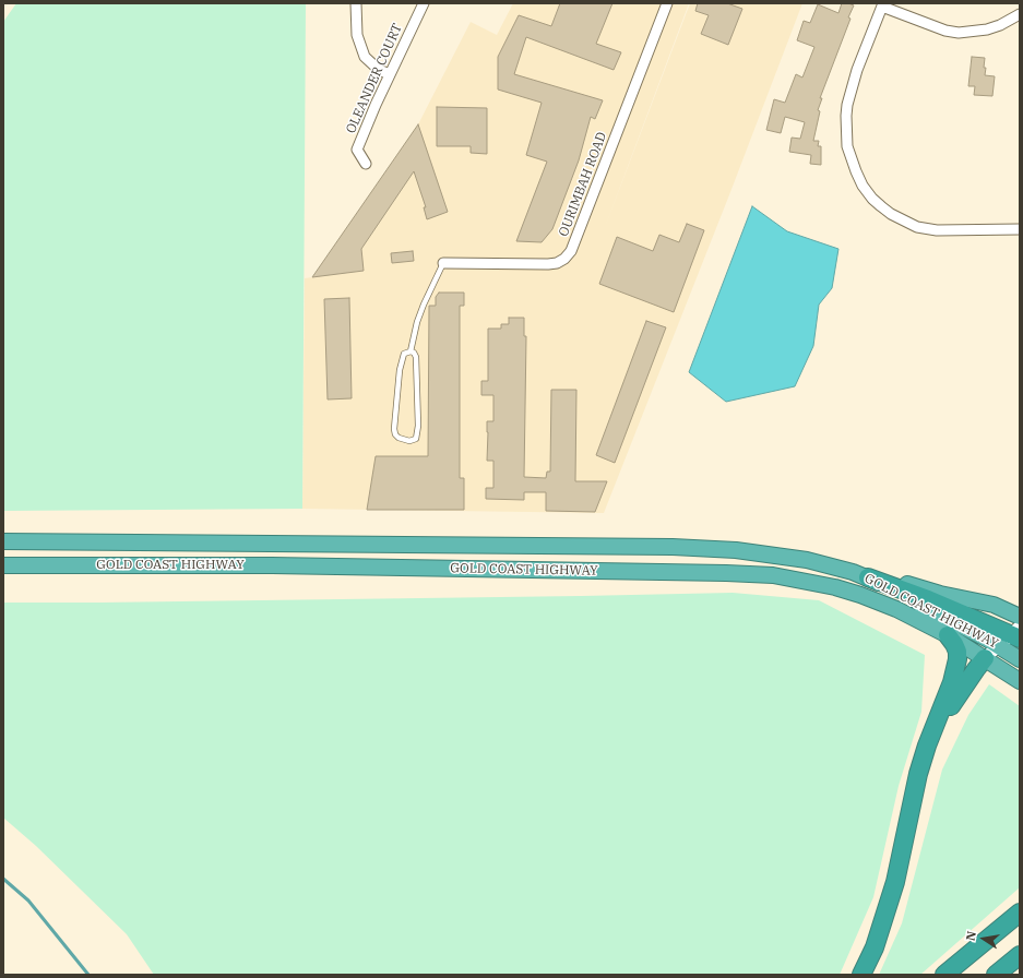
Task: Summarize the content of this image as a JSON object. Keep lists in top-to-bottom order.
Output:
{
  "streets": {
    "highway": ["GOLD COAST HIGHWAY"],
    "street": ["OLEANDER COURT", "OURIMBAH ROAD"]
  },
  "north": "left"
}
